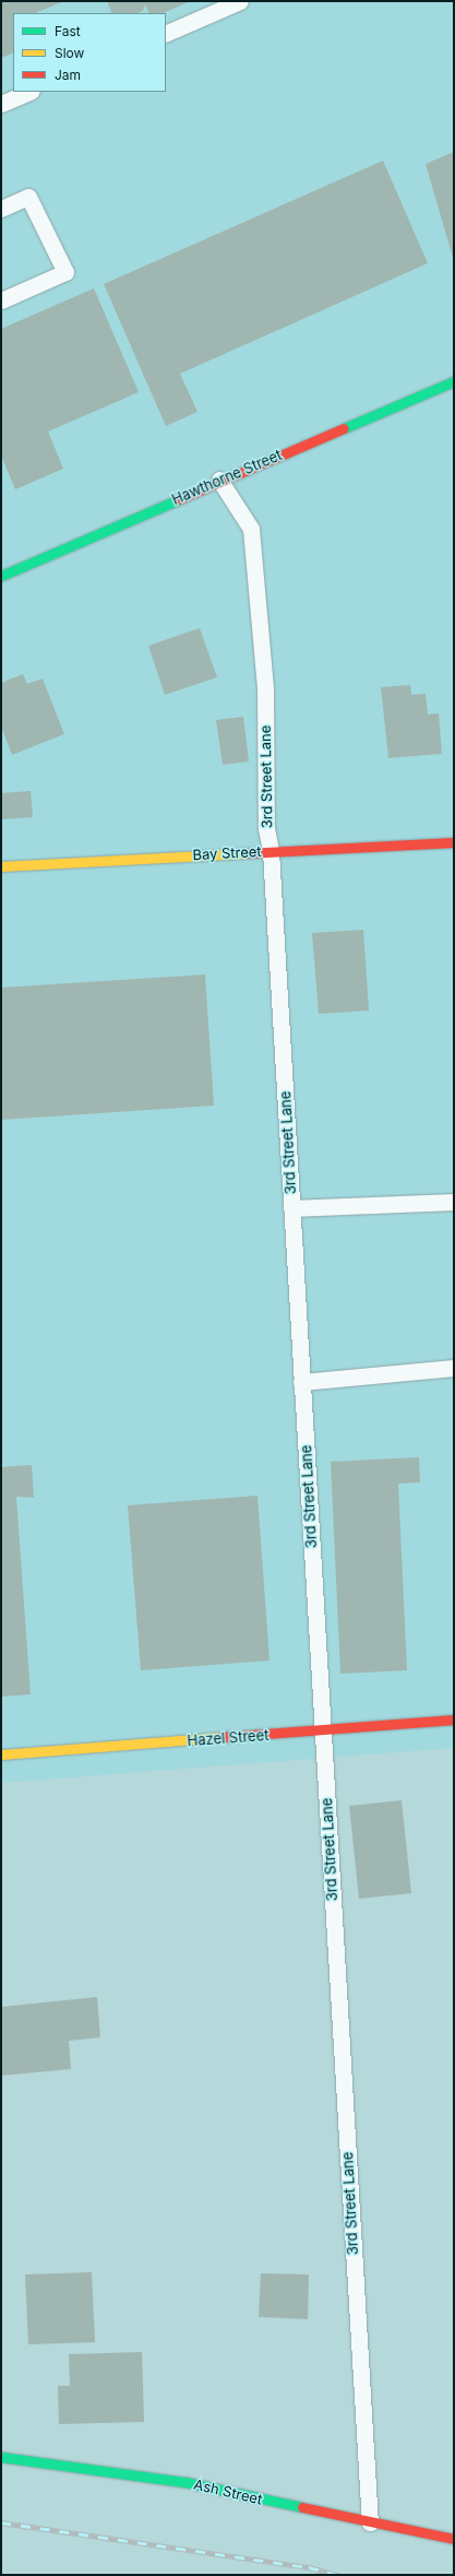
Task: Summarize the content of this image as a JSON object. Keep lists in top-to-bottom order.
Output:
{
  "streets": {
    "street": [
      "Hawthorne Street",
      "Bay Street",
      "Hazel Street",
      "Ash Street"
    ],
    "lane": ["3rd Street Lane"]
  },
  "crossings": [
    ["Hawthorne Street", "3rd Street Lane"],
    ["3rd Street Lane", "Bay Street"],
    ["3rd Street Lane", "Hazel Street"],
    ["3rd Street Lane", "Ash Street"]
  ],
  "legend": ["Fast", "Slow", "Jam"]
}
